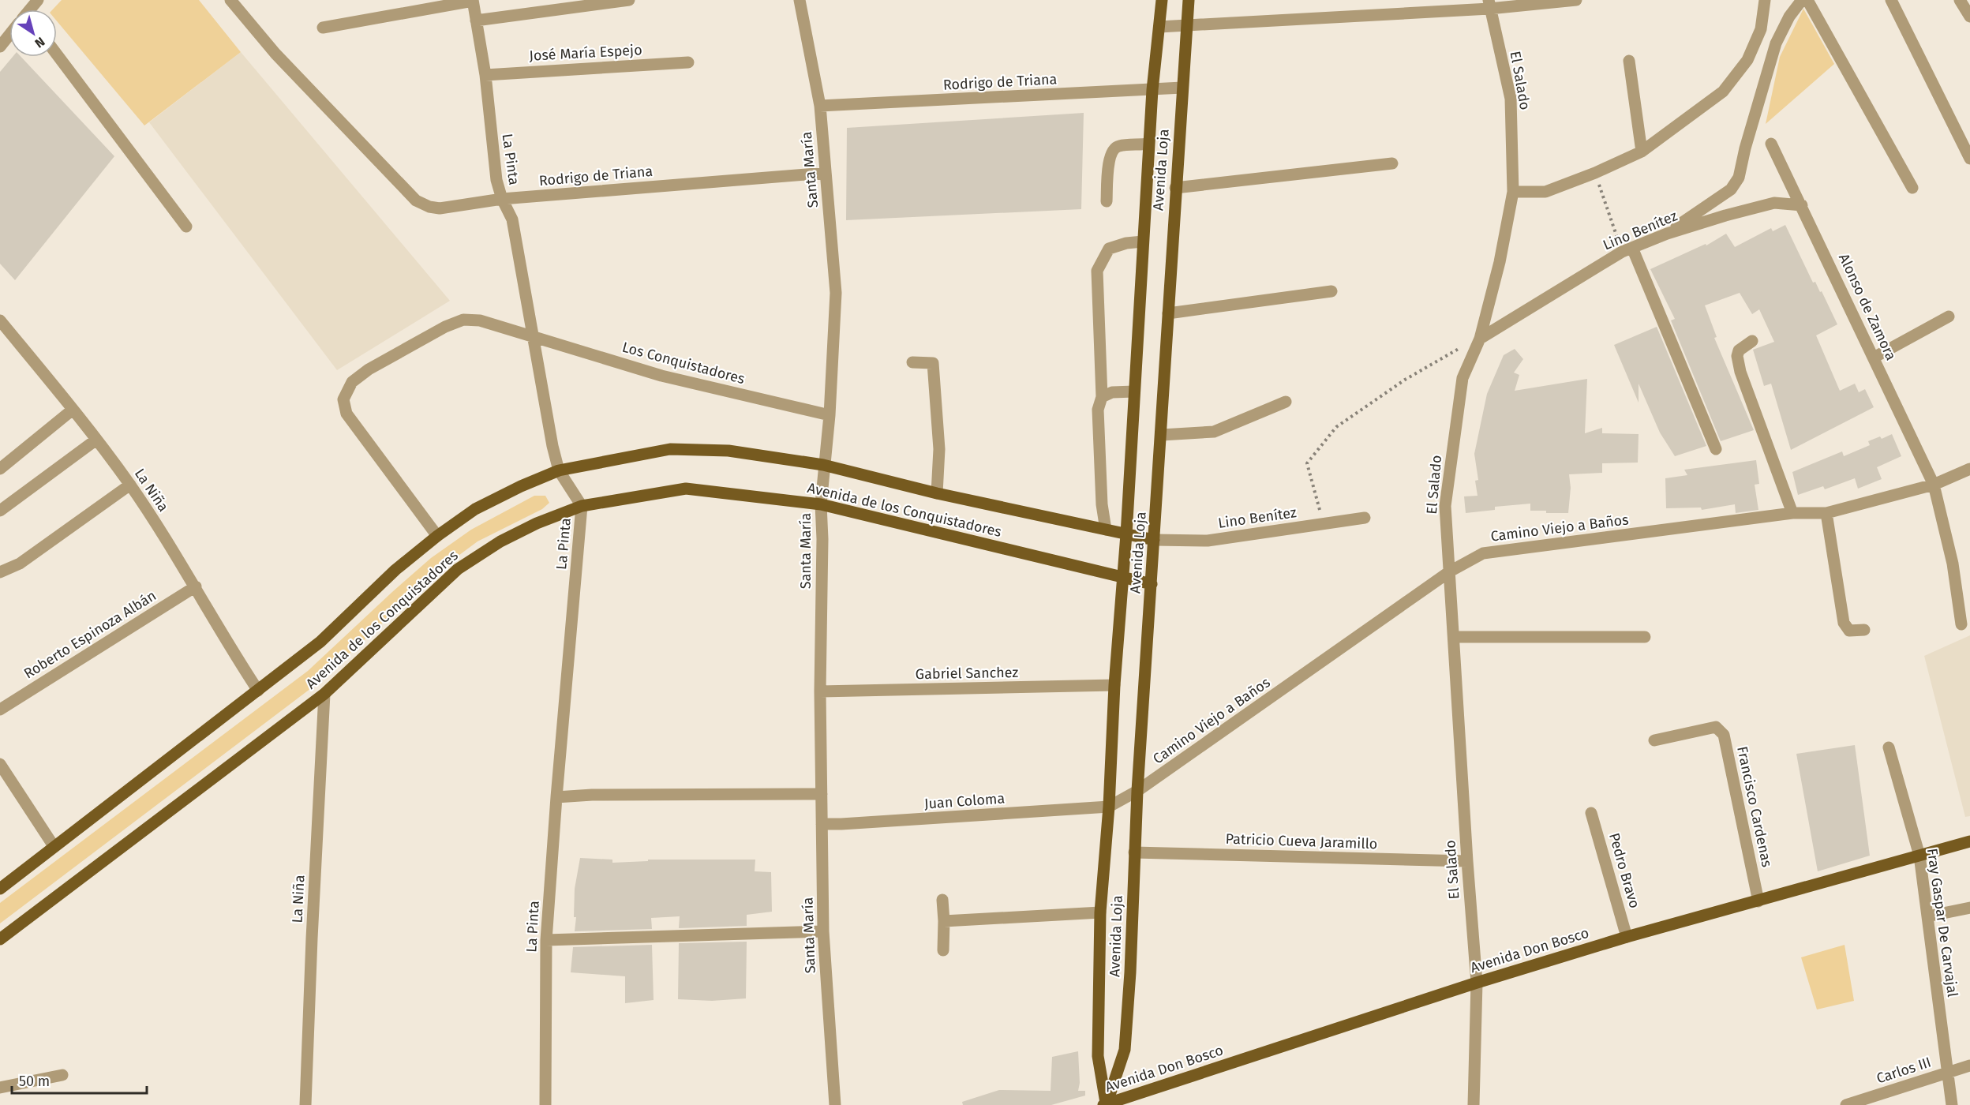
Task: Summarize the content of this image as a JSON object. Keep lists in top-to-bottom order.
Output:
{
  "streets": {
    "main road": ["Avenida Loja", "Avenida de los Conquistadores", "Avenida Don Bosco"],
    "street": [
      "José María Espejo",
      "El Salado",
      "Rodrigo de Triana",
      "La Pinta",
      "Santa María",
      "Lino Benítez",
      "Alonso de Zamora",
      "Los Conquistadores",
      "La Niña",
      "Camino Viejo a Baños",
      "Roberto Espinoza Albán",
      "Gabriel Sanchez",
      "Juan Coloma",
      "Francisco Cardenas",
      "Patricio Cueva Jaramillo",
      "Pedro Bravo",
      "Fray Gaspar De Carvajal",
      "Carlos III"
    ]
  },
  "crossings": [
    ["José María Espejo", "La Pinta"],
    ["El Salado", "Lino Benítez"],
    ["El Salado", "Camino Viejo a Baños"],
    ["El Salado", "Patricio Cueva Jaramillo"],
    ["El Salado", "Avenida Don Bosco"],
    ["Rodrigo de Triana", "La Pinta"],
    ["Rodrigo de Triana", "Santa María"],
    ["Rodrigo de Triana", "Avenida Loja"],
    ["La Pinta", "Los Conquistadores"],
    ["La Pinta", "Avenida de los Conquistadores"],
    ["Santa María", "Los Conquistadores"],
    ["Santa María", "Avenida de los Conquistadores"],
    ["Santa María", "Gabriel Sanchez"],
    ["Santa María", "Juan Coloma"],
    ["Avenida Loja", "Lino Benítez"],
    ["Avenida Loja", "Avenida de los Conquistadores"],
    ["Avenida Loja", "Camino Viejo a Baños"],
    ["Avenida Loja", "Gabriel Sanchez"],
    ["Avenida Loja", "Juan Coloma"],
    ["Avenida Loja", "Patricio Cueva Jaramillo"],
    ["Avenida Loja", "Avenida Don Bosco"],
    ["Lino Benítez", "Alonso de Zamora"],
    ["Lino Benítez", "Avenida de los Conquistadores"],
    ["Alonso de Zamora", "Camino Viejo a Baños"],
    ["Los Conquistadores", "Avenida de los Conquistadores"],
    ["La Niña", "Avenida de los Conquistadores"],
    ["La Niña", "Roberto Espinoza Albán"],
    ["Camino Viejo a Baños", "Juan Coloma"],
    ["Francisco Cardenas", "Avenida Don Bosco"],
    ["Pedro Bravo", "Avenida Don Bosco"],
    ["Fray Gaspar De Carvajal", "Avenida Don Bosco"],
    ["Fray Gaspar De Carvajal", "Carlos III"]
  ],
  "scale_bar": "50 m",
  "north": "bottom right"
}
